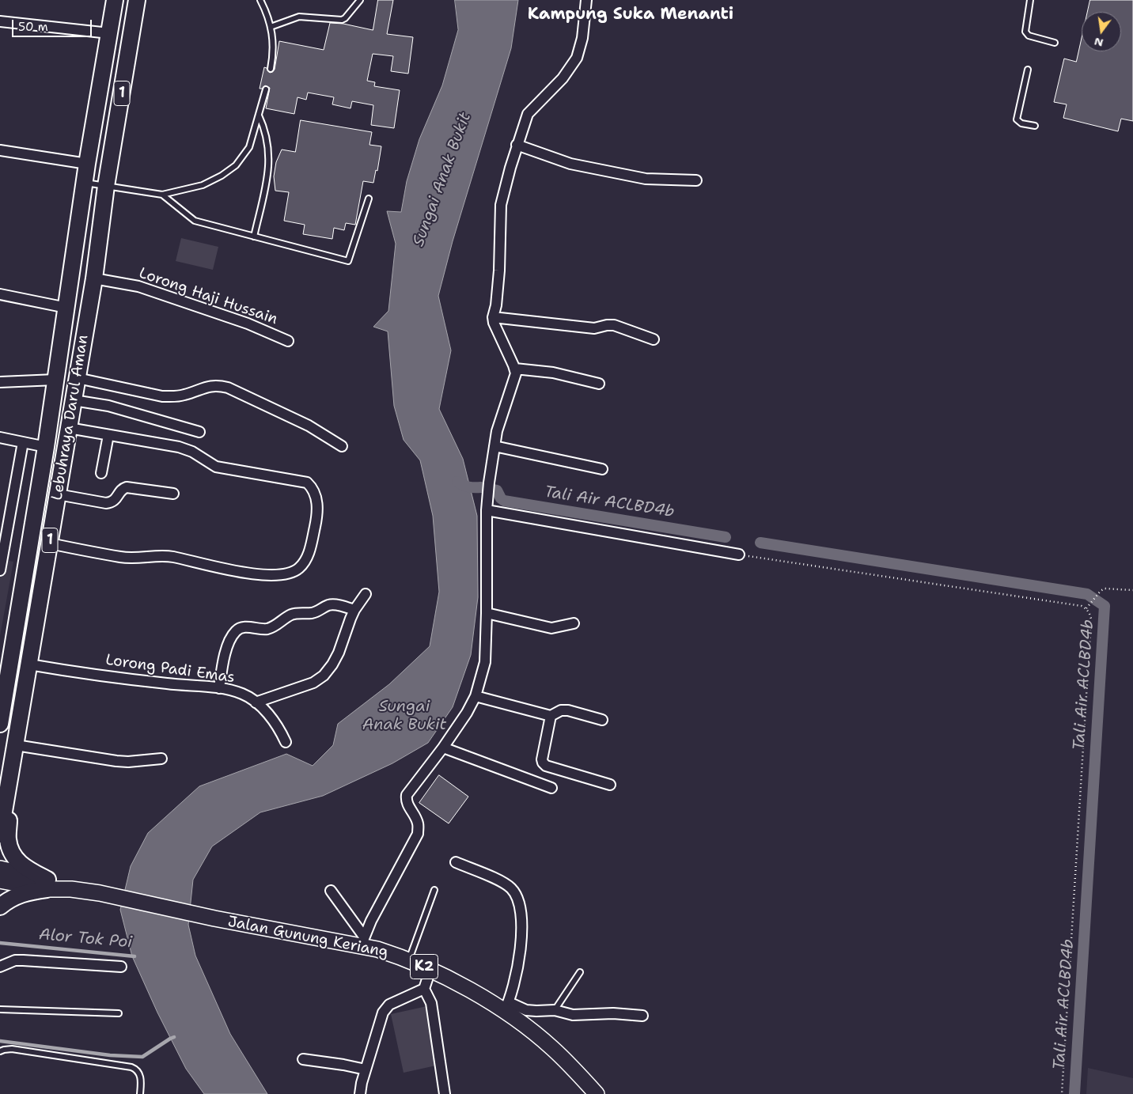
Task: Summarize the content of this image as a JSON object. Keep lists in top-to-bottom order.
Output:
{
  "streets": {
    "highway": ["1", "Lebuhraya Darul Aman"],
    "main road": ["Jalan Gunung Keriang", "K2"],
    "street": ["Lorong Haji Hussain", "Lorong Padi Emas"]
  },
  "crossings": [
    ["Lorong Haji Hussain", "Lebuhraya Darul Aman"],
    ["Lebuhraya Darul Aman", "Lorong Padi Emas"]
  ],
  "districts": ["Kampung Suka Menanti"],
  "water": ["Sungai Anak Bukit", "Tali Air ACLBD4b", "Alor Tok Poi"],
  "scale_bar": "50 m",
  "north": "bottom"
}
